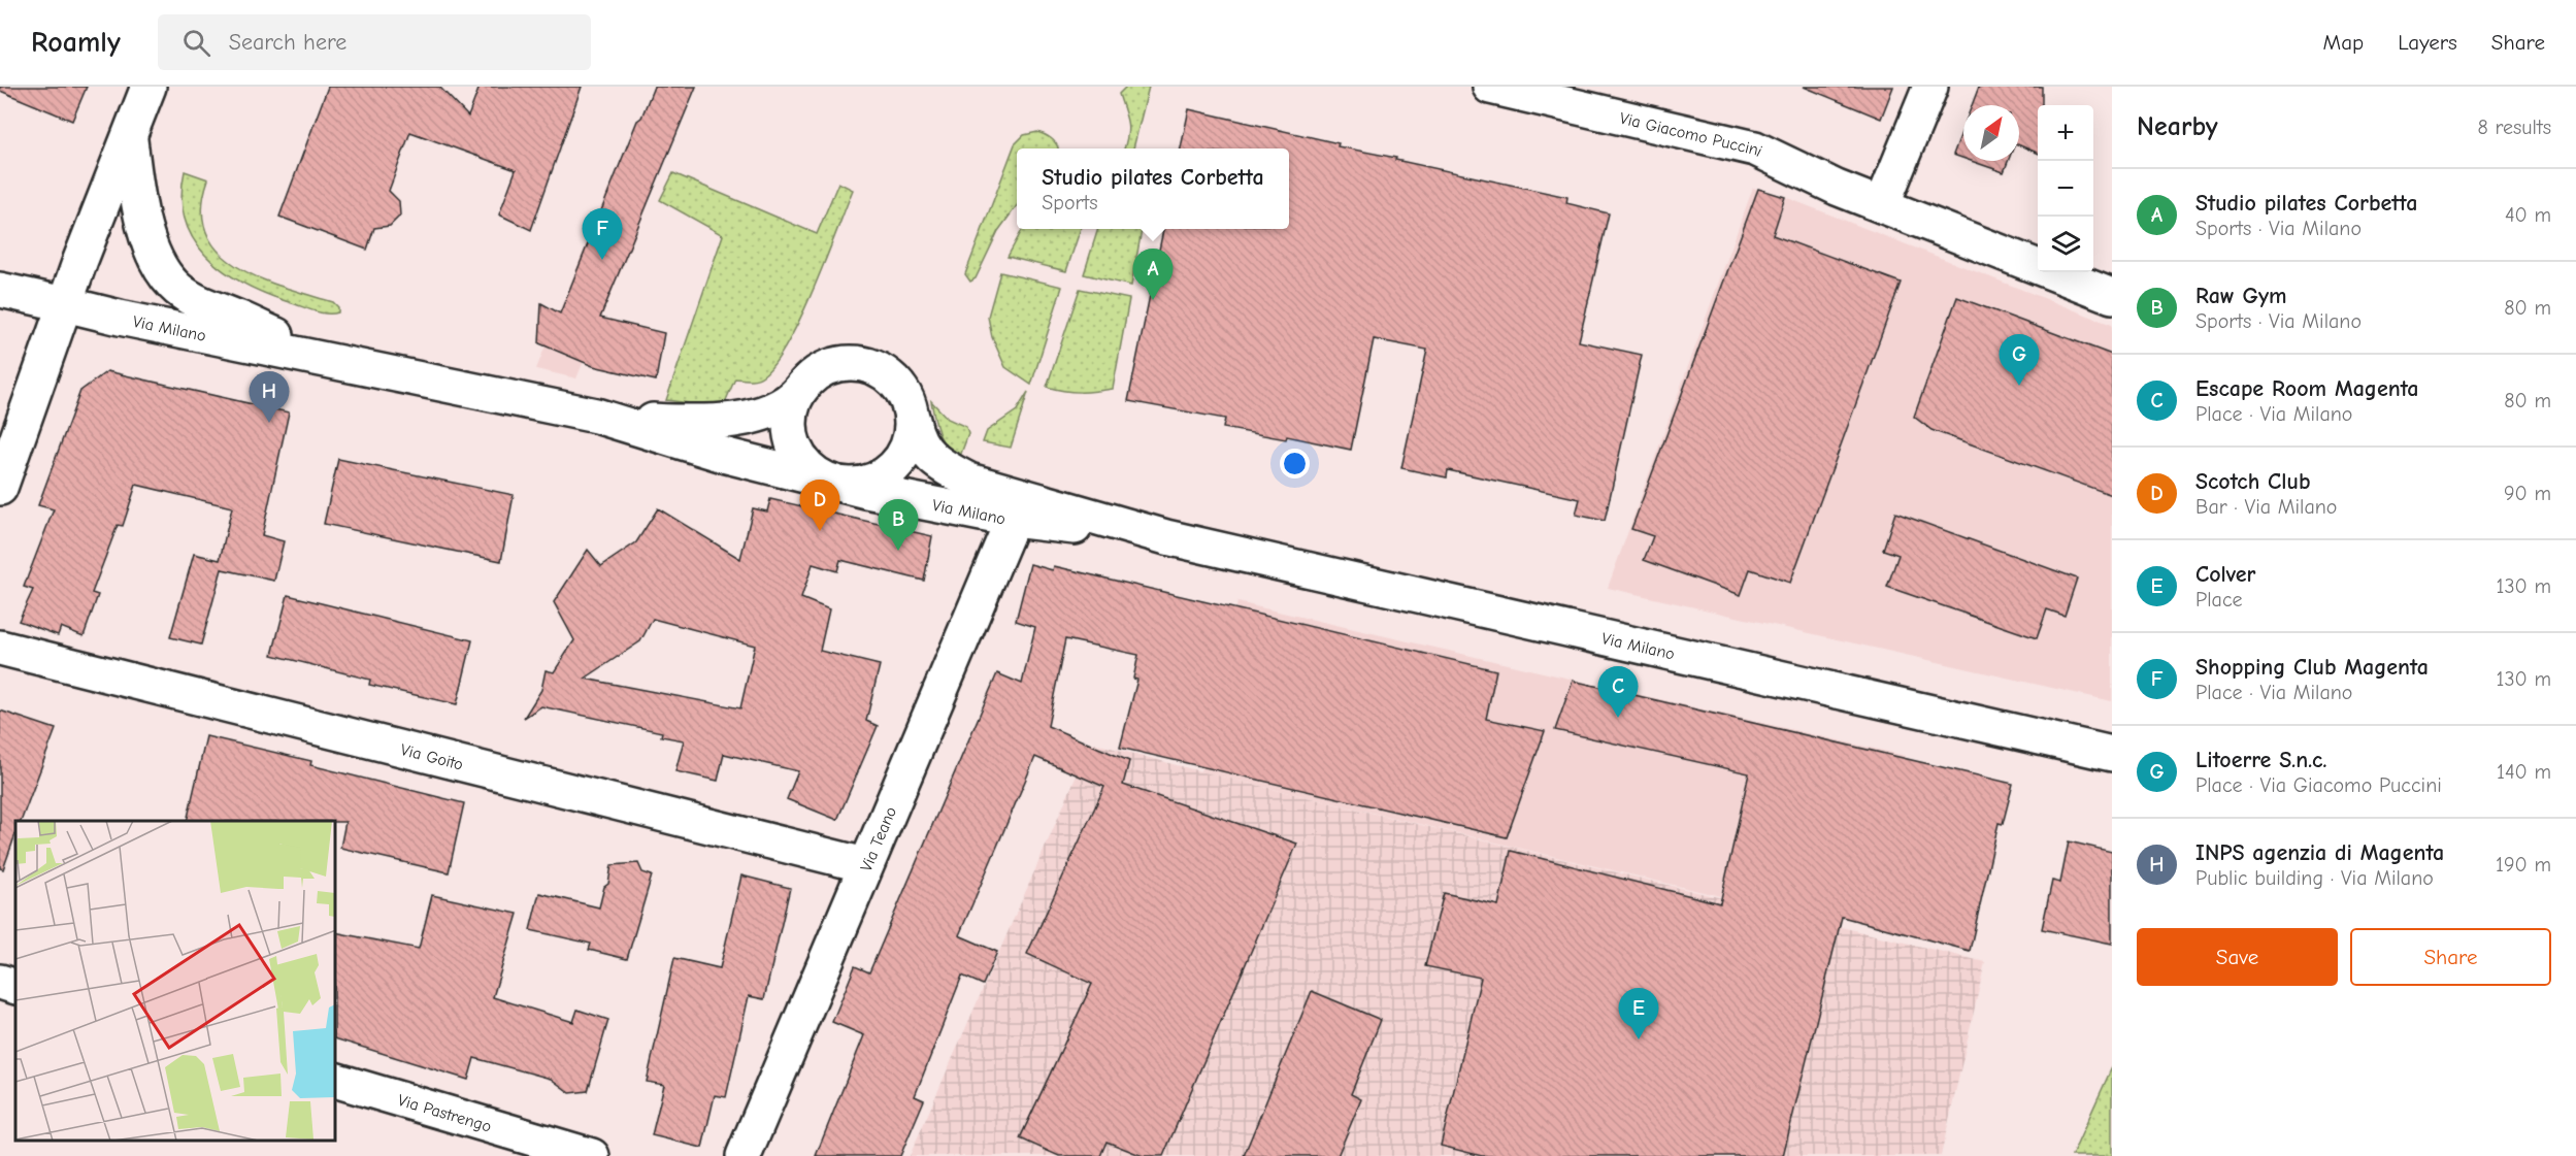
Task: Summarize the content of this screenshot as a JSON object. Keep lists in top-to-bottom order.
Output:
{
  "streets": {
    "street": [
      "Via Giacomo Puccini",
      "Via Milano",
      "Via Goito",
      "Via Teano",
      "Via Pastrengo"
    ]
  },
  "crossings": [
    ["Via Milano", "Via Teano"],
    ["Via Goito", "Via Teano"]
  ],
  "north": "top right",
  "page": {
    "header": "Roamly",
    "search": "Search here",
    "nav": ["Map", "Layers", "Share"],
    "heading": ["Nearby", "8 results"],
    "map_buttons": ["+", "−"],
    "popup": ["Studio pilates Corbetta", "Sports"],
    "list": [
      {
        "mark": "A",
        "name": "Studio pilates Corbetta",
        "note": "Sports · Via Milano",
        "value": "40 m"
      },
      {
        "mark": "B",
        "name": "Raw Gym",
        "note": "Sports · Via Milano",
        "value": "80 m"
      },
      {
        "mark": "C",
        "name": "Escape Room Magenta",
        "note": "Place · Via Milano",
        "value": "80 m"
      },
      {
        "mark": "D",
        "name": "Scotch Club",
        "note": "Bar · Via Milano",
        "value": "90 m"
      },
      {
        "mark": "E",
        "name": "Colver",
        "note": "Place",
        "value": "130 m"
      },
      {
        "mark": "F",
        "name": "Shopping Club Magenta",
        "note": "Place · Via Milano",
        "value": "130 m"
      },
      {
        "mark": "G",
        "name": "Litoerre S.n.c.",
        "note": "Place · Via Giacomo Puccini",
        "value": "140 m"
      },
      {
        "mark": "H",
        "name": "INPS agenzia di Magenta",
        "note": "Public building · Via Milano",
        "value": "190 m"
      }
    ],
    "pins": [
      "F",
      "A",
      "G",
      "H",
      "D",
      "B",
      "C",
      "E"
    ],
    "buttons": ["Save", "Share"]
  }
}
